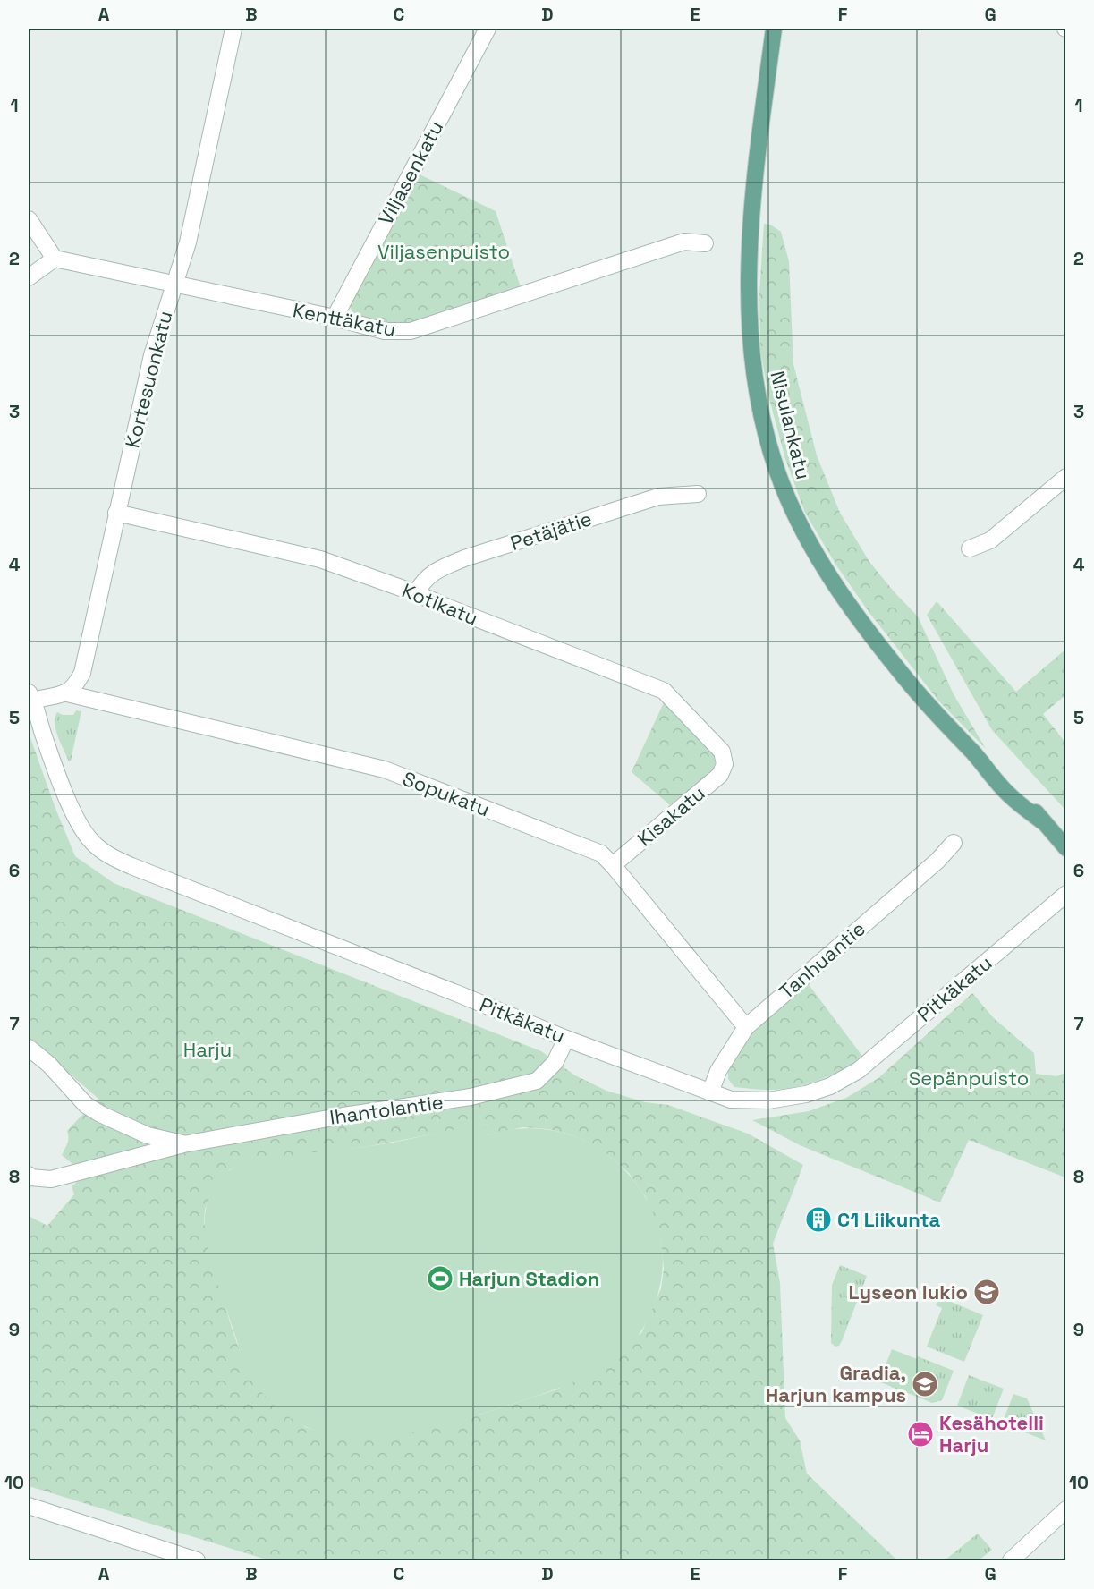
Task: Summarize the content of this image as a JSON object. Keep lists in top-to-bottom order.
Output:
{
  "streets": {
    "main road": ["Nisulankatu"],
    "street": [
      "Viljasenkatu",
      "Kenttäkatu",
      "Kortesuonkatu",
      "Petäjätie",
      "Kotikatu",
      "Sopukatu",
      "Kisakatu",
      "Tanhuantie",
      "Pitkäkatu",
      "Ihantolantie"
    ]
  },
  "crossings": [
    ["Viljasenkatu", "Kenttäkatu"],
    ["Kenttäkatu", "Kortesuonkatu"],
    ["Kortesuonkatu", "Kotikatu"],
    ["Kortesuonkatu", "Sopukatu"],
    ["Petäjätie", "Kotikatu"],
    ["Kotikatu", "Kisakatu"],
    ["Sopukatu", "Kisakatu"],
    ["Sopukatu", "Tanhuantie"],
    ["Tanhuantie", "Pitkäkatu"],
    ["Pitkäkatu", "Ihantolantie"]
  ],
  "parks": ["Viljasenpuisto", "Harju", "Sepänpuisto"],
  "places": {
    "building": ["C1 Liikunta"],
    "sports": ["Harjun Stadion"],
    "school or university": ["Lyseon lukio", "Gradia, Harjun kampus"],
    "hotel": ["Kesähotelli Harju"]
  },
  "grid": {
    "columns": [
      "A",
      "B",
      "C",
      "D",
      "E",
      "F",
      "G"
    ],
    "rows": [
      "1",
      "2",
      "3",
      "4",
      "5",
      "6",
      "7",
      "8",
      "9",
      "10"
    ]
  }
}
